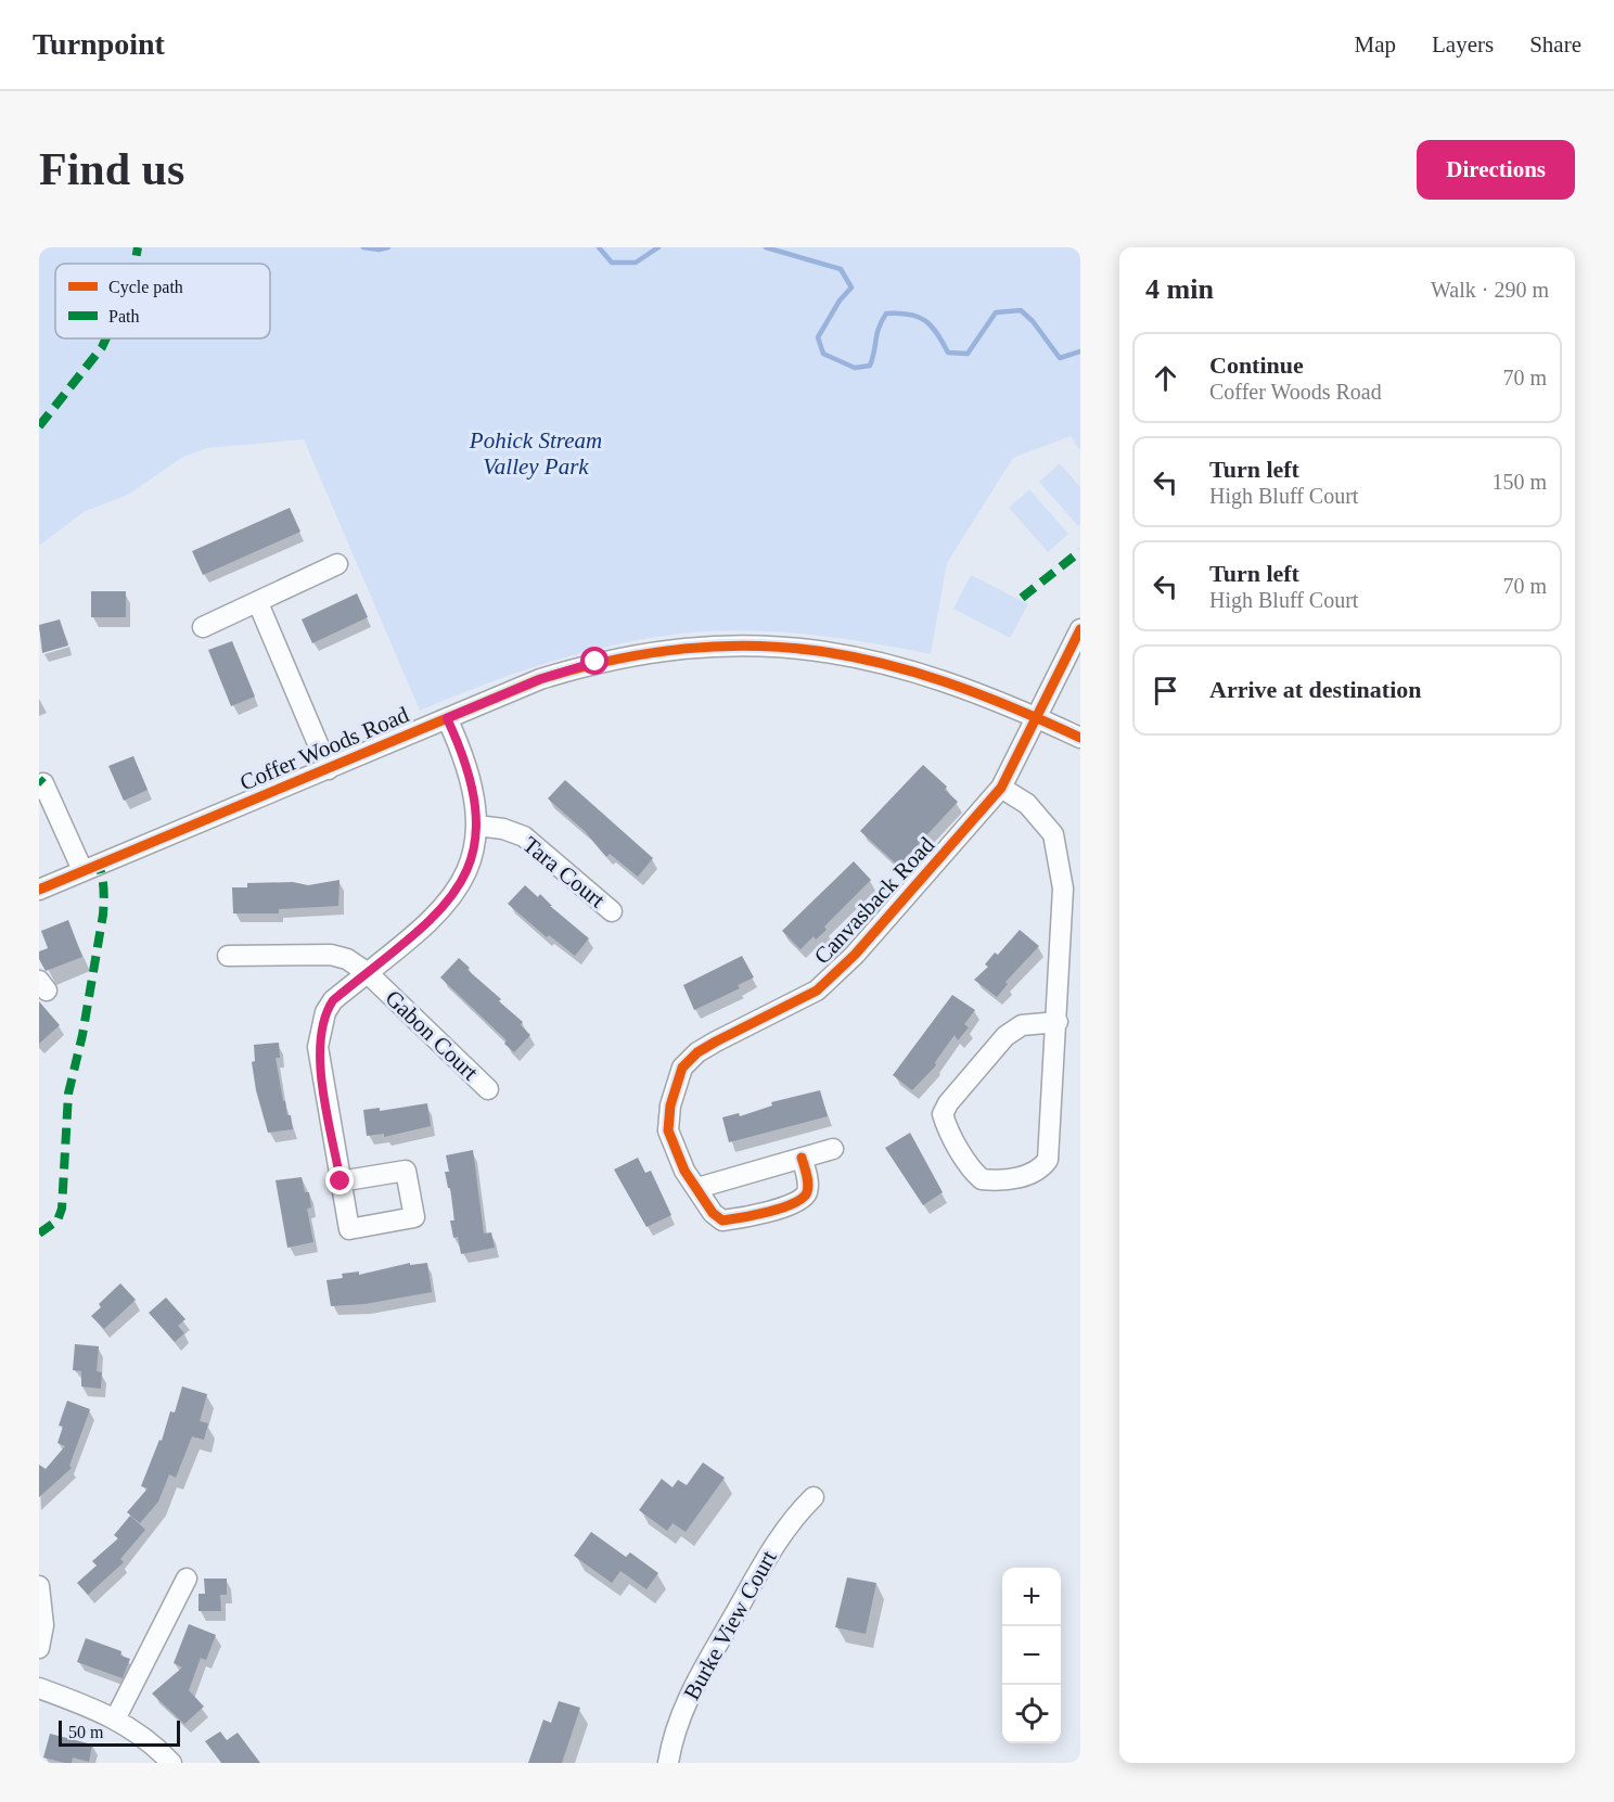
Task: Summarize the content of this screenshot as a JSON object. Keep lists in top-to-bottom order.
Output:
{
  "streets": {
    "street": [
      "Coffer Woods Road",
      "Tara Court",
      "Canvasback Road",
      "Gabon Court",
      "Burke View Court"
    ]
  },
  "crossings": [
    ["Coffer Woods Road", "Canvasback Road"]
  ],
  "parks": ["Pohick Stream Valley Park"],
  "legend": ["Cycle path", "Path"],
  "scale_bar": "50 m",
  "page": {
    "header": "Turnpoint",
    "nav": ["Map", "Layers", "Share"],
    "buttons": "Directions",
    "title": "Find us",
    "heading": ["4 min", "Walk · 290 m"],
    "list": [
      ["Continue", "Coffer Woods Road", "70 m"],
      ["Turn left", "High Bluff Court", "150 m"],
      ["Turn left", "High Bluff Court", "70 m"],
      "Arrive at destination"
    ],
    "map_buttons": ["+", "−"],
    "scale": "50 m"
  }
}
